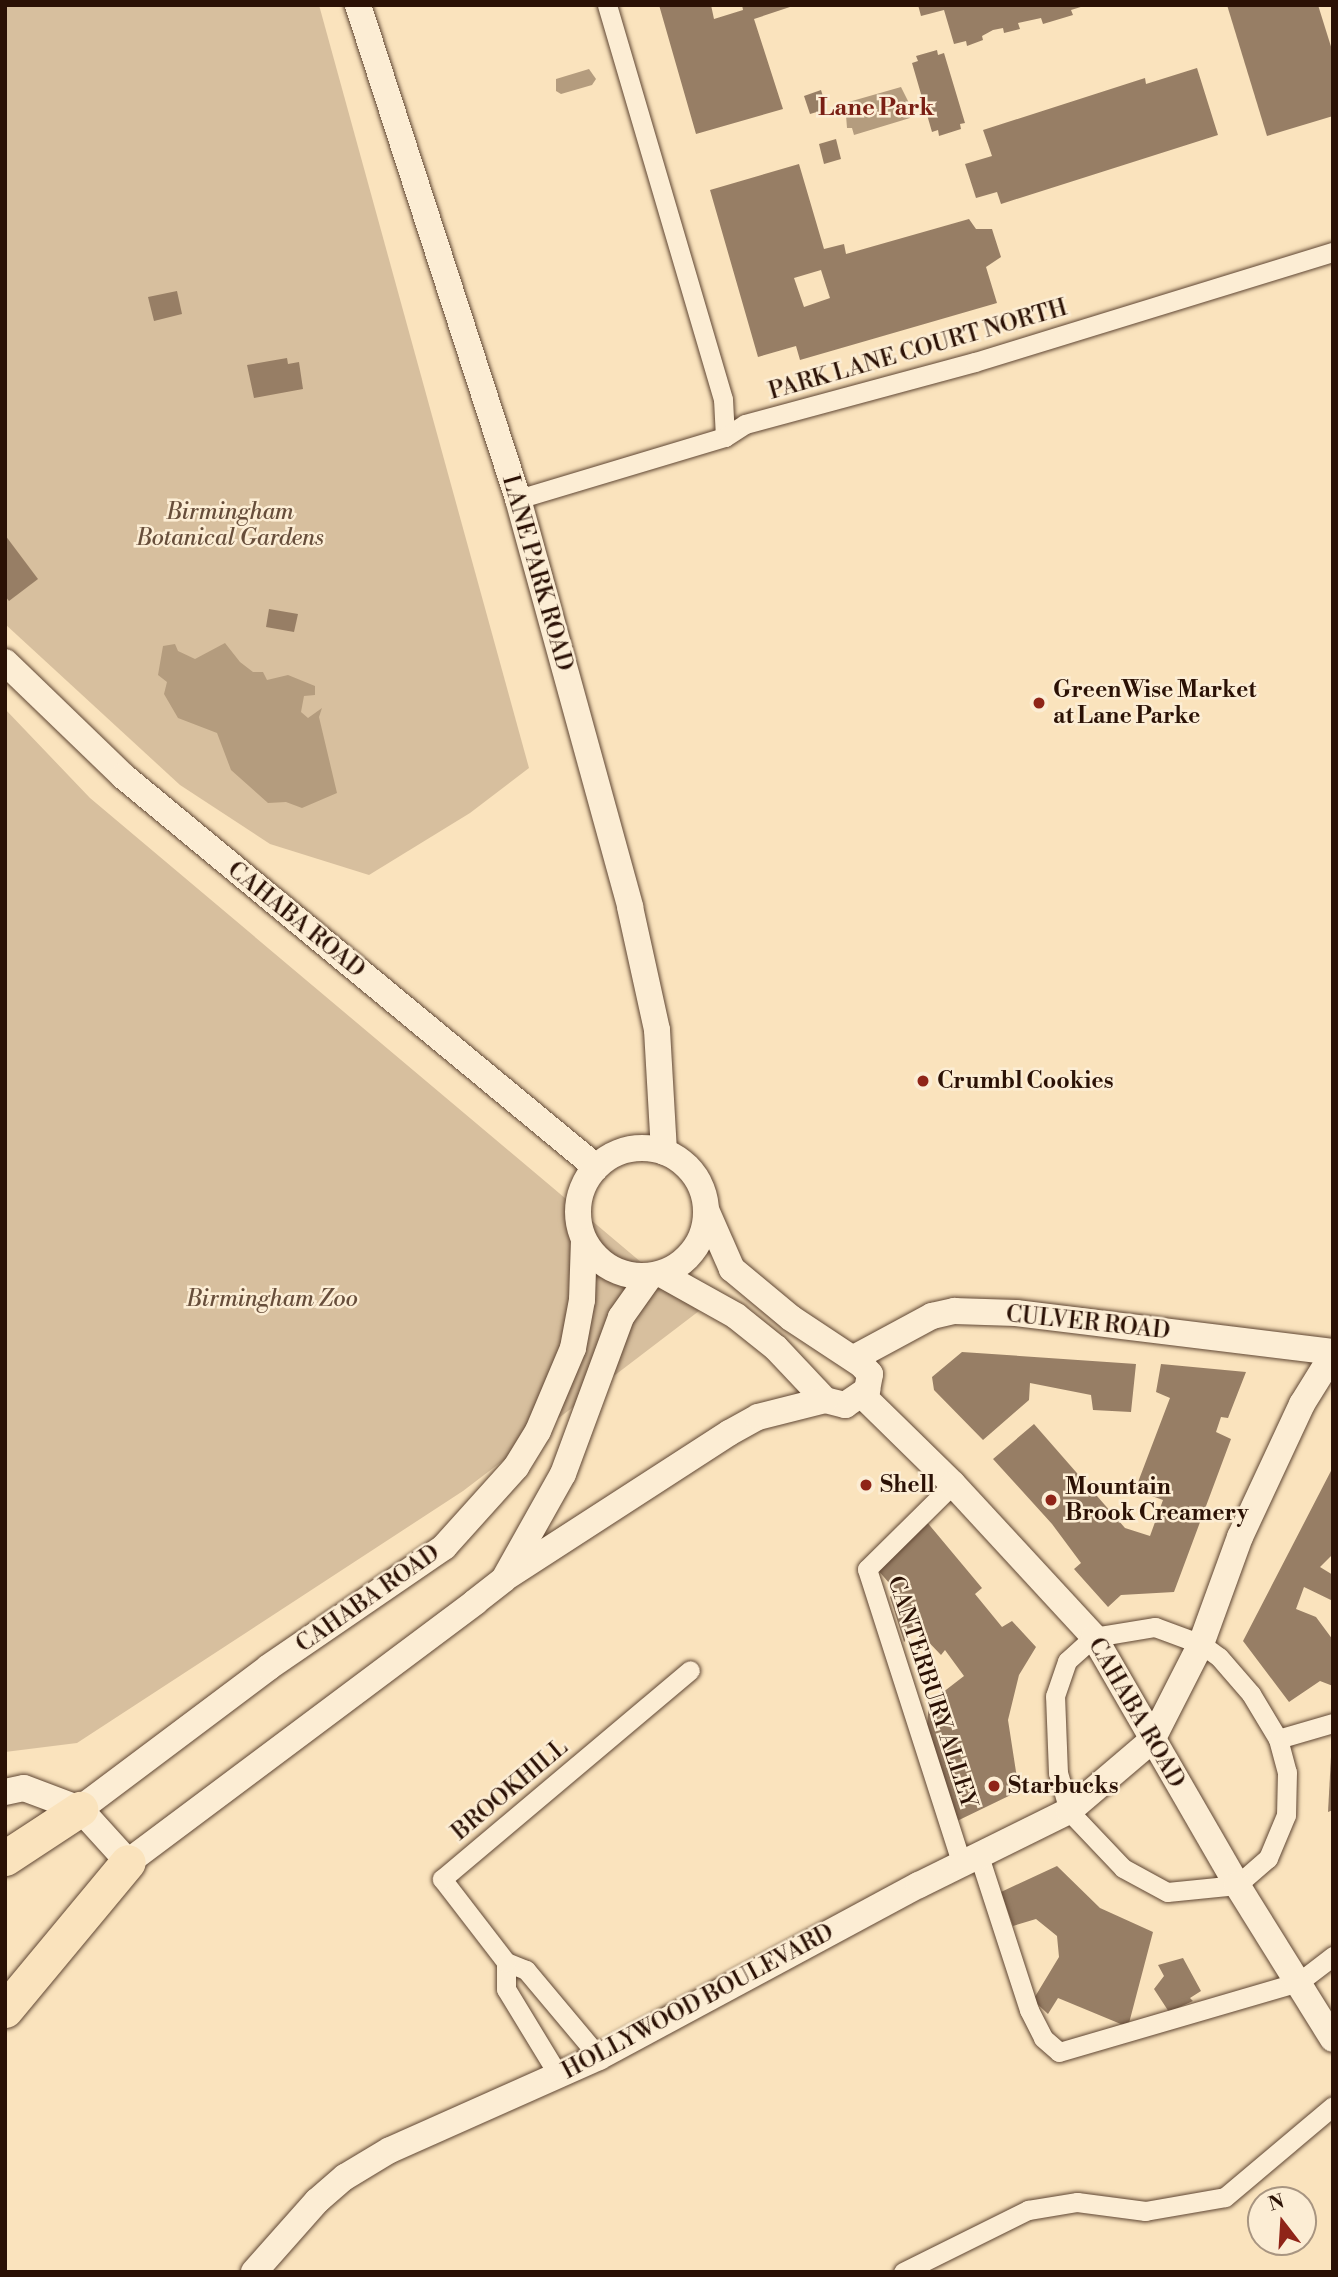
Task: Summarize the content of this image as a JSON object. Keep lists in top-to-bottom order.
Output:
{
  "streets": {
    "street": [
      "PARK LANE COURT NORTH",
      "LANE PARK ROAD",
      "CAHABA ROAD",
      "CULVER ROAD",
      "CANTERBURY ALLEY",
      "BROOKHILL",
      "HOLLYWOOD BOULEVARD"
    ]
  },
  "crossings": [
    ["PARK LANE COURT NORTH", "LANE PARK ROAD"],
    ["LANE PARK ROAD", "CAHABA ROAD"],
    ["CAHABA ROAD", "CANTERBURY ALLEY"],
    ["CAHABA ROAD", "HOLLYWOOD BOULEVARD"],
    ["CANTERBURY ALLEY", "HOLLYWOOD BOULEVARD"],
    ["BROOKHILL", "HOLLYWOOD BOULEVARD"]
  ],
  "districts": ["Lane Park"],
  "parks": ["Birmingham Botanical Gardens", "Birmingham Zoo"],
  "places": [
    "GreenWise Market at Lane Parke",
    "Crumbl Cookies",
    "Shell",
    "Mountain Brook Creamery",
    "Starbucks"
  ],
  "north": "top"
}
